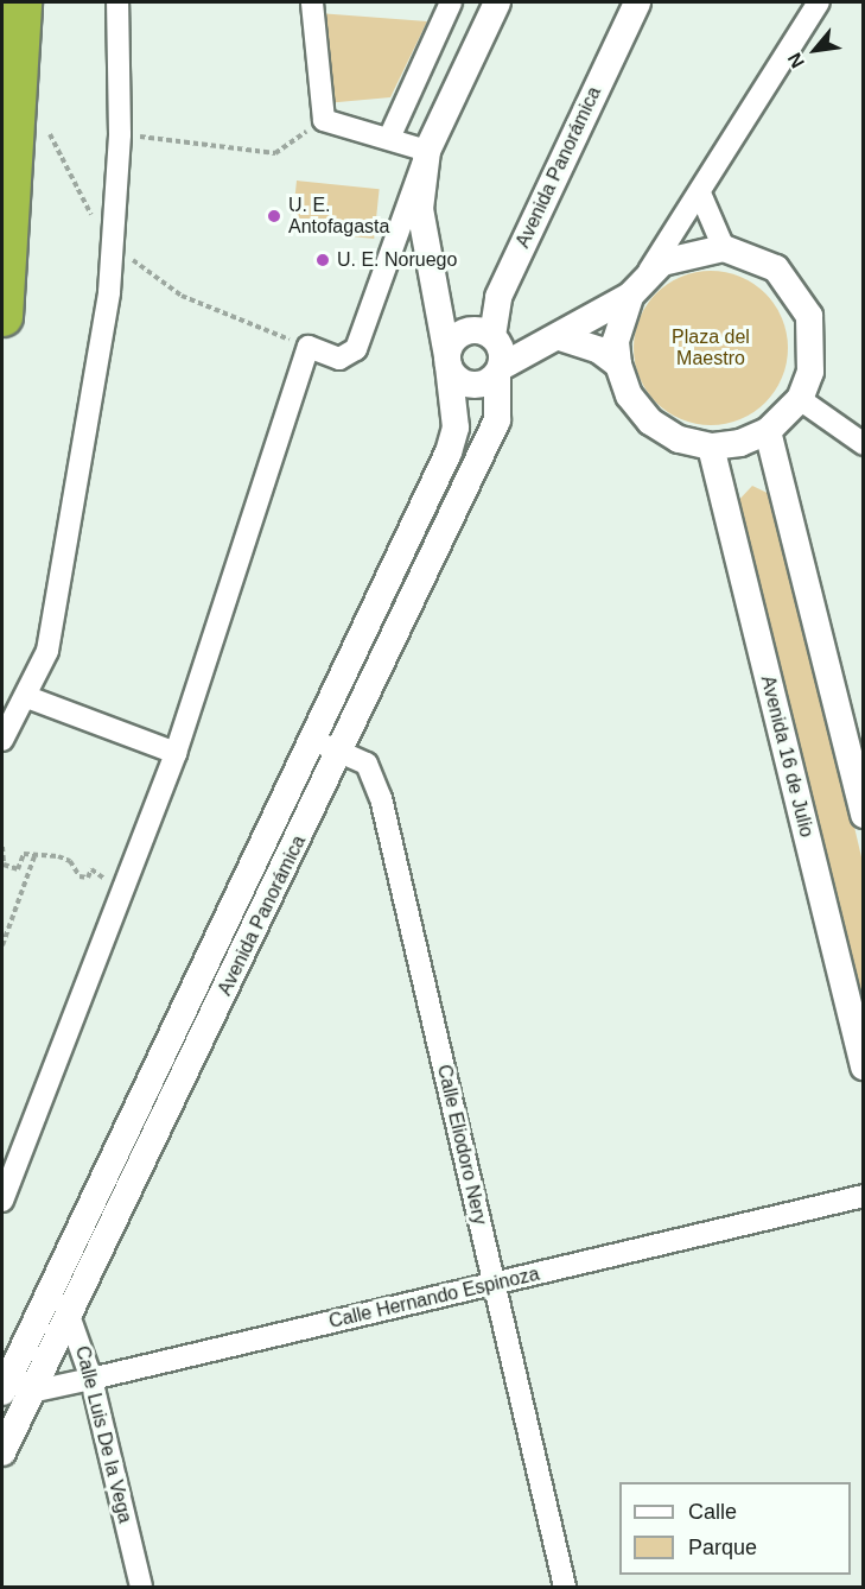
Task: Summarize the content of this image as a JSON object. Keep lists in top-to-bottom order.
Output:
{
  "streets": {
    "street": [
      "Avenida Panorámica",
      "Avenida 16 de Julio",
      "Calle Eliodoro Nery",
      "Calle Hernando Espinoza",
      "Calle Luis De la Vega"
    ]
  },
  "crossings": [
    ["Avenida Panorámica", "Calle Eliodoro Nery"],
    ["Avenida Panorámica", "Calle Hernando Espinoza"],
    ["Avenida Panorámica", "Calle Luis De la Vega"],
    ["Calle Eliodoro Nery", "Calle Hernando Espinoza"],
    ["Calle Hernando Espinoza", "Calle Luis De la Vega"]
  ],
  "parks": ["Plaza del Maestro"],
  "places": ["U. E. Antofagasta", "U. E. Noruego"],
  "legend": ["Calle", "Parque"],
  "north": "bottom left"
}
